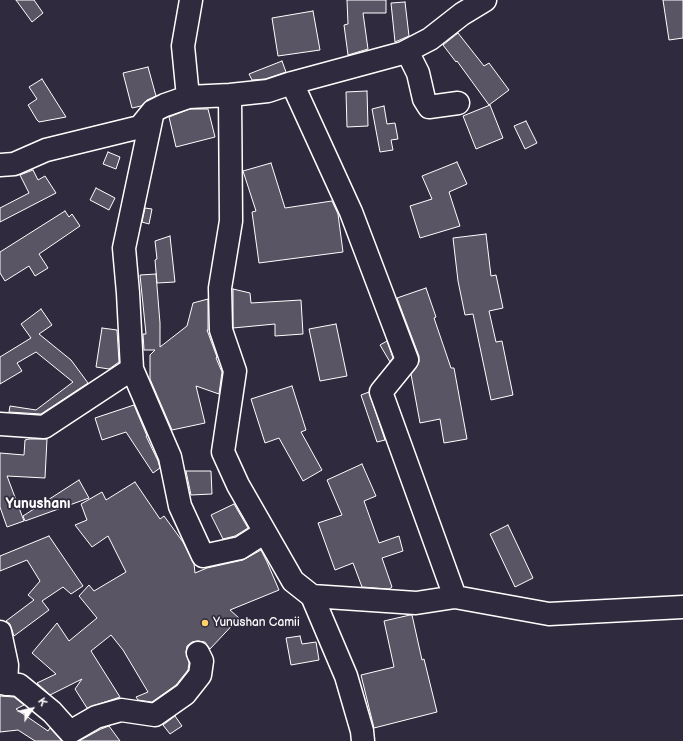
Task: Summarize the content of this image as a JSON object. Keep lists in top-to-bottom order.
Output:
{
  "districts": ["Yunushanı"],
  "places": ["Yunushan Camii"],
  "north": "top right"
}
